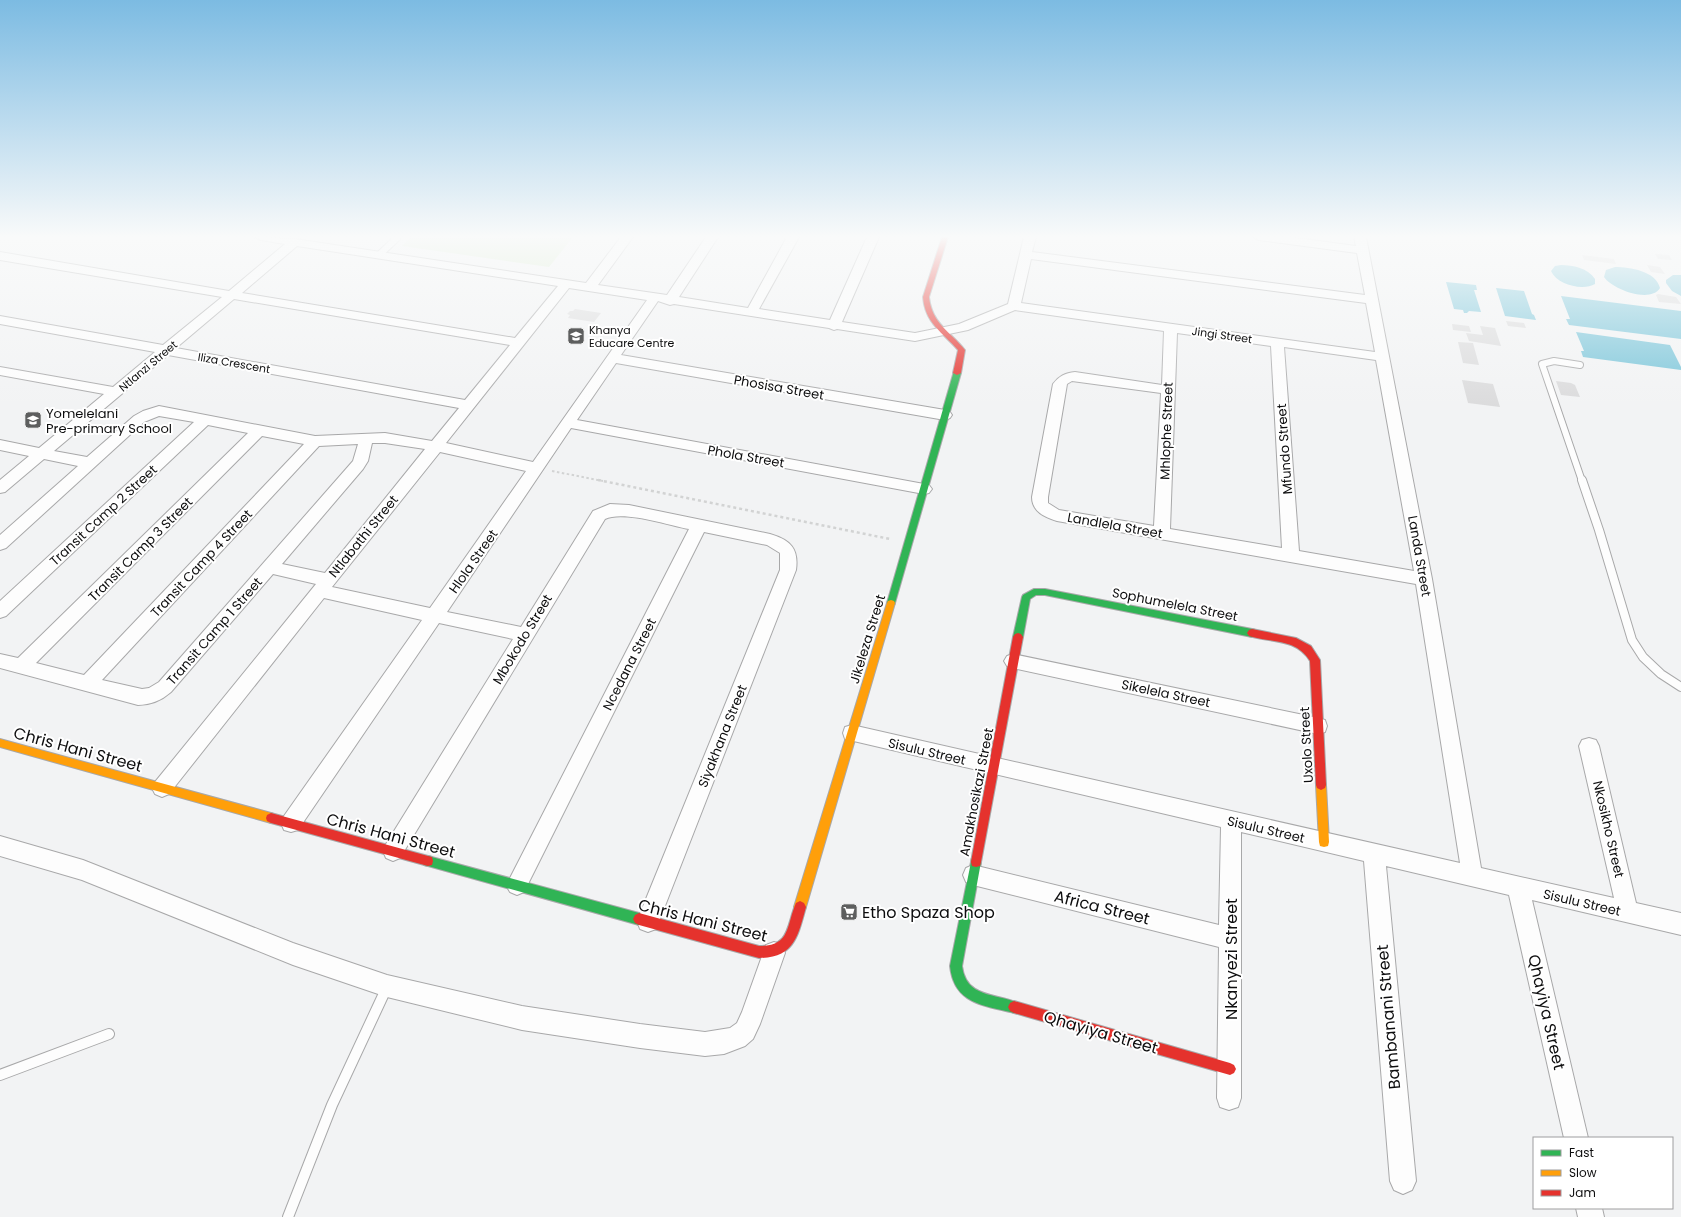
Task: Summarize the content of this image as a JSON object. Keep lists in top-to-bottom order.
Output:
{
  "streets": {
    "street": [
      "Jingi Street",
      "Iliza Crescent",
      "Ntlanzi Street",
      "Phosisa Street",
      "Mhlophe Street",
      "Mfundo Street",
      "Phola Street",
      "Transit Camp 2 Street",
      "Landlela Street",
      "Ntlabathi Street",
      "Transit Camp 3 Street",
      "Landa Street",
      "Hlola Street",
      "Transit Camp 4 Street",
      "Sophumelela Street",
      "Transit Camp 1 Street",
      "Mbokodo Street",
      "Jikeleza Street",
      "Ncedana Street",
      "Sikelela Street",
      "Siyakhana Street",
      "Uxolo Street",
      "Chris Hani Street",
      "Sisulu Street",
      "Amakhosikazi Street",
      "Nkosikho Street",
      "Africa Street",
      "Nkanyezi Street",
      "Qhayiya Street",
      "Bambanani Street"
    ]
  },
  "crossings": [
    ["Jingi Street", "Mhlophe Street"],
    ["Jingi Street", "Mfundo Street"],
    ["Jingi Street", "Landa Street"],
    ["Iliza Crescent", "Ntlanzi Street"],
    ["Iliza Crescent", "Ntlabathi Street"],
    ["Phosisa Street", "Hlola Street"],
    ["Phosisa Street", "Jikeleza Street"],
    ["Mhlophe Street", "Landlela Street"],
    ["Mfundo Street", "Landlela Street"],
    ["Phola Street", "Hlola Street"],
    ["Phola Street", "Jikeleza Street"],
    ["Landlela Street", "Landa Street"],
    ["Ntlabathi Street", "Chris Hani Street"],
    ["Transit Camp 3 Street", "Transit Camp 1 Street"],
    ["Landa Street", "Sisulu Street"],
    ["Hlola Street", "Chris Hani Street"],
    ["Transit Camp 4 Street", "Transit Camp 1 Street"],
    ["Sophumelela Street", "Uxolo Street"],
    ["Sophumelela Street", "Amakhosikazi Street"],
    ["Mbokodo Street", "Ncedana Street"],
    ["Mbokodo Street", "Siyakhana Street"],
    ["Mbokodo Street", "Chris Hani Street"],
    ["Jikeleza Street", "Chris Hani Street"],
    ["Jikeleza Street", "Sisulu Street"],
    ["Ncedana Street", "Siyakhana Street"],
    ["Ncedana Street", "Chris Hani Street"],
    ["Sikelela Street", "Uxolo Street"],
    ["Sikelela Street", "Amakhosikazi Street"],
    ["Siyakhana Street", "Chris Hani Street"],
    ["Uxolo Street", "Sisulu Street"],
    ["Sisulu Street", "Amakhosikazi Street"],
    ["Sisulu Street", "Nkosikho Street"],
    ["Sisulu Street", "Nkanyezi Street"],
    ["Sisulu Street", "Qhayiya Street"],
    ["Sisulu Street", "Bambanani Street"],
    ["Amakhosikazi Street", "Africa Street"],
    ["Amakhosikazi Street", "Qhayiya Street"],
    ["Africa Street", "Nkanyezi Street"],
    ["Nkanyezi Street", "Qhayiya Street"]
  ],
  "places": {
    "school or university": ["Khanya Educare Centre", "Yomelelani Pre-primary School"],
    "supermarket": ["Etho Spaza Shop"]
  },
  "legend": ["Fast", "Slow", "Jam"]
}
